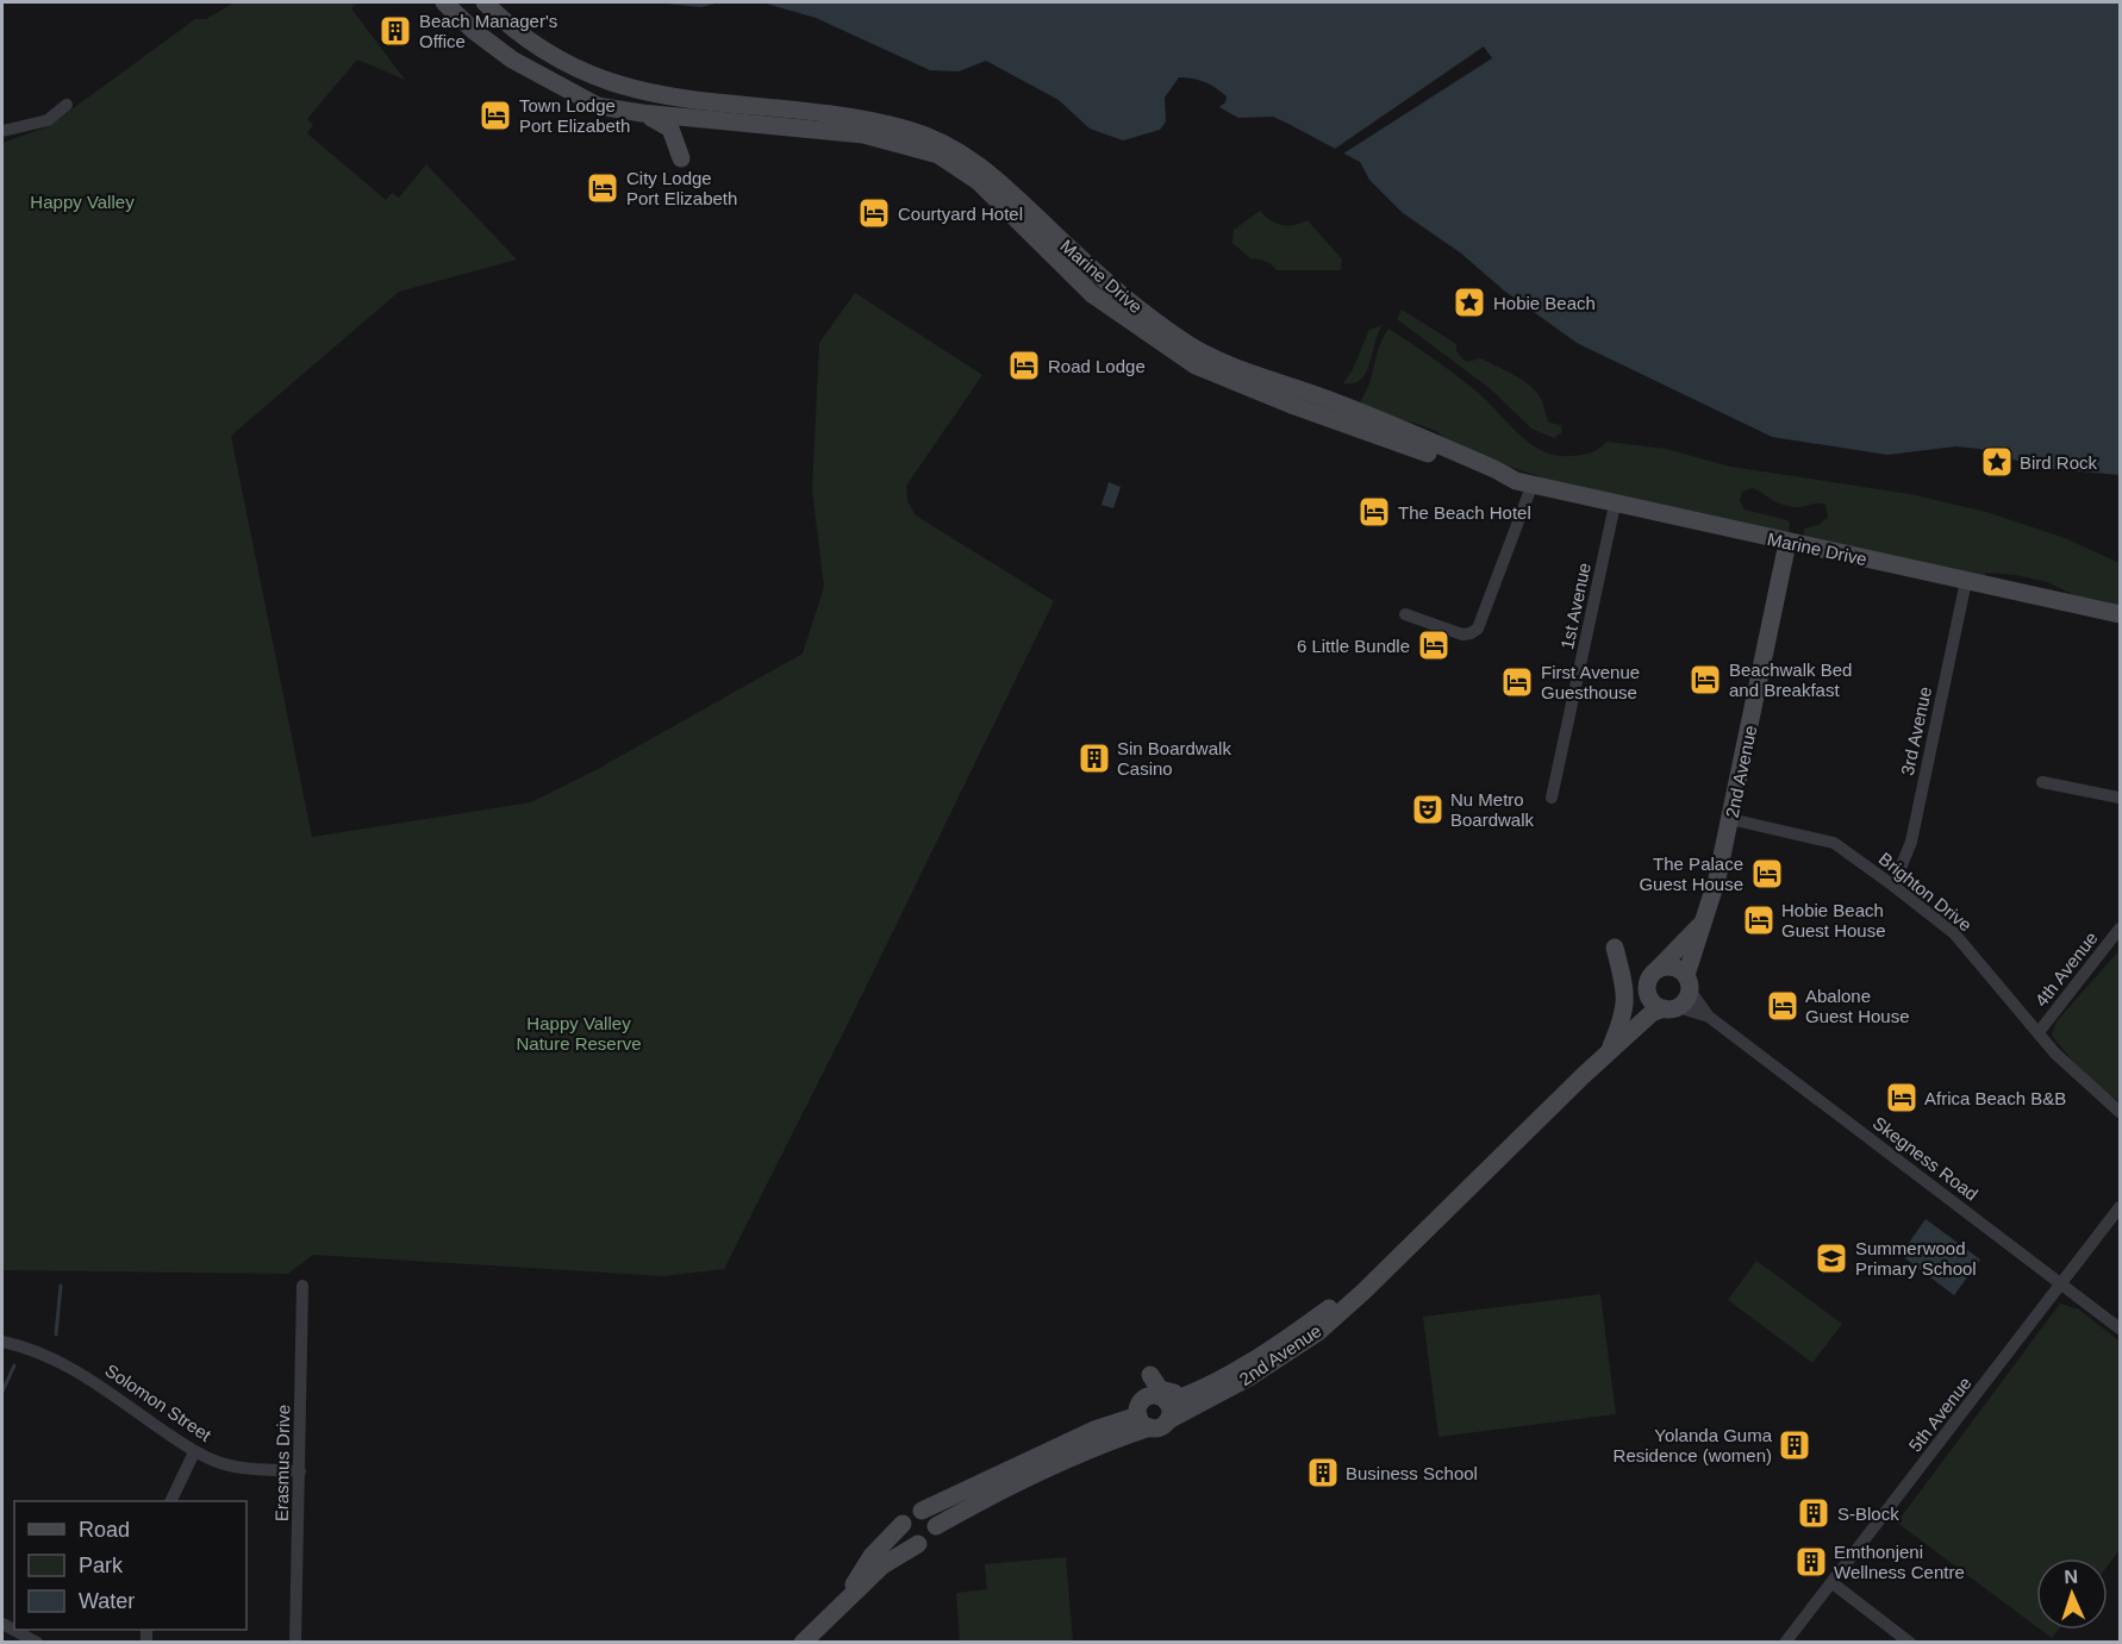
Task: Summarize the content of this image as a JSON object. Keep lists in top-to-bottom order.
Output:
{
  "streets": {
    "main road": ["Marine Drive", "2nd Avenue"],
    "street": [
      "1st Avenue",
      "3rd Avenue",
      "Brighton Drive",
      "4th Avenue",
      "Skegness Road",
      "Solomon Street",
      "5th Avenue",
      "Erasmus Drive"
    ]
  },
  "crossings": [
    ["Marine Drive", "1st Avenue"],
    ["Marine Drive", "3rd Avenue"],
    ["Marine Drive", "2nd Avenue"],
    ["3rd Avenue", "Brighton Drive"],
    ["2nd Avenue", "Brighton Drive"],
    ["2nd Avenue", "Skegness Road"],
    ["Brighton Drive", "4th Avenue"],
    ["Skegness Road", "5th Avenue"],
    ["Solomon Street", "Erasmus Drive"]
  ],
  "parks": ["Happy Valley", "Happy Valley Nature Reserve"],
  "places": {
    "building": [
      "Beach Manager's Office",
      "Sin Boardwalk Casino",
      "Yolanda Guma Residence (women)",
      "Business School",
      "S-Block",
      "Emthonjeni Wellness Centre"
    ],
    "hotel": [
      "Town Lodge Port Elizabeth",
      "City Lodge Port Elizabeth",
      "Courtyard Hotel",
      "Road Lodge",
      "The Beach Hotel",
      "6 Little Bundle",
      "Beachwalk Bed and Breakfast",
      "First Avenue Guesthouse",
      "The Palace Guest House",
      "Hobie Beach Guest House",
      "Abalone Guest House",
      "Africa Beach B&B"
    ],
    "place": ["Hobie Beach", "Bird Rock"],
    "theatre": ["Nu Metro Boardwalk"],
    "school or university": ["Summerwood Primary School"]
  },
  "legend": ["Road", "Park", "Water"],
  "north": "top"
}
